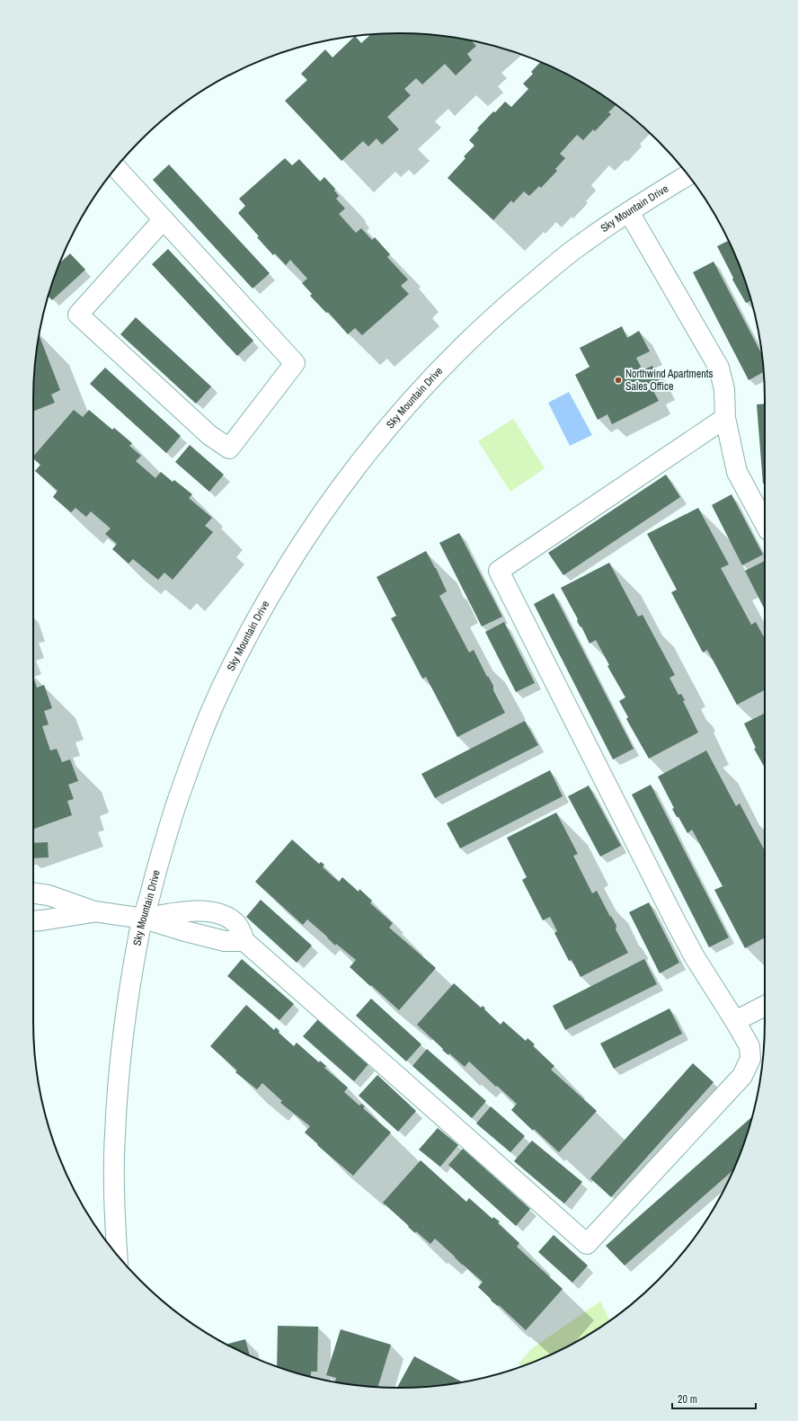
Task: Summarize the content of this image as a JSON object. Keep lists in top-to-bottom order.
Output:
{
  "streets": {
    "street": ["Sky Mountain Drive"]
  },
  "places": ["Northwind Apartments Sales Office"],
  "scale_bar": "20 m"
}
